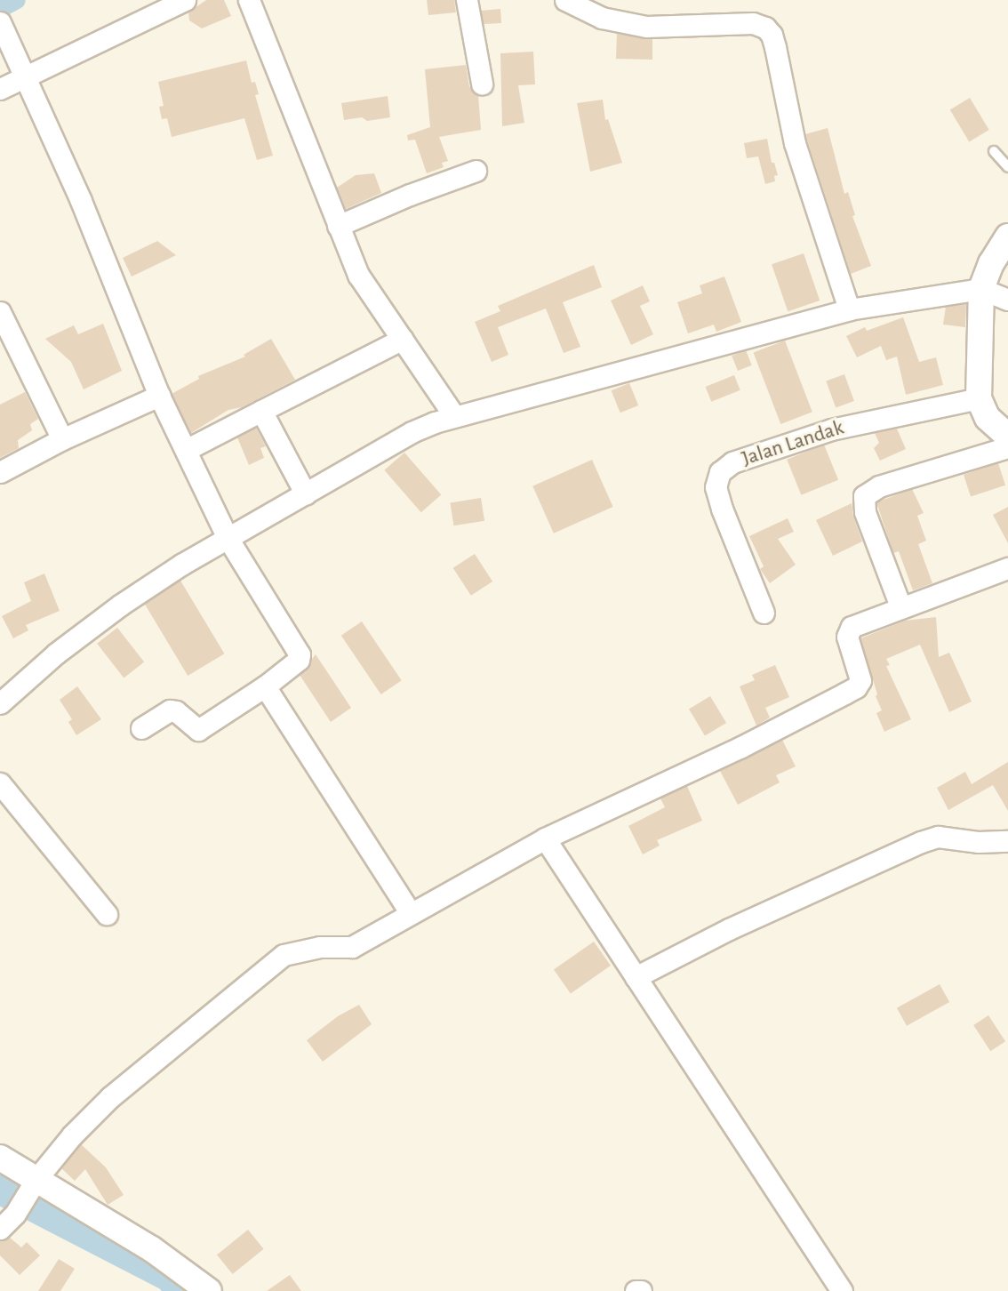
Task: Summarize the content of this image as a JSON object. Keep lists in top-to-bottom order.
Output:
{
  "streets": {
    "street": ["Jalan Landak"]
  }
}
